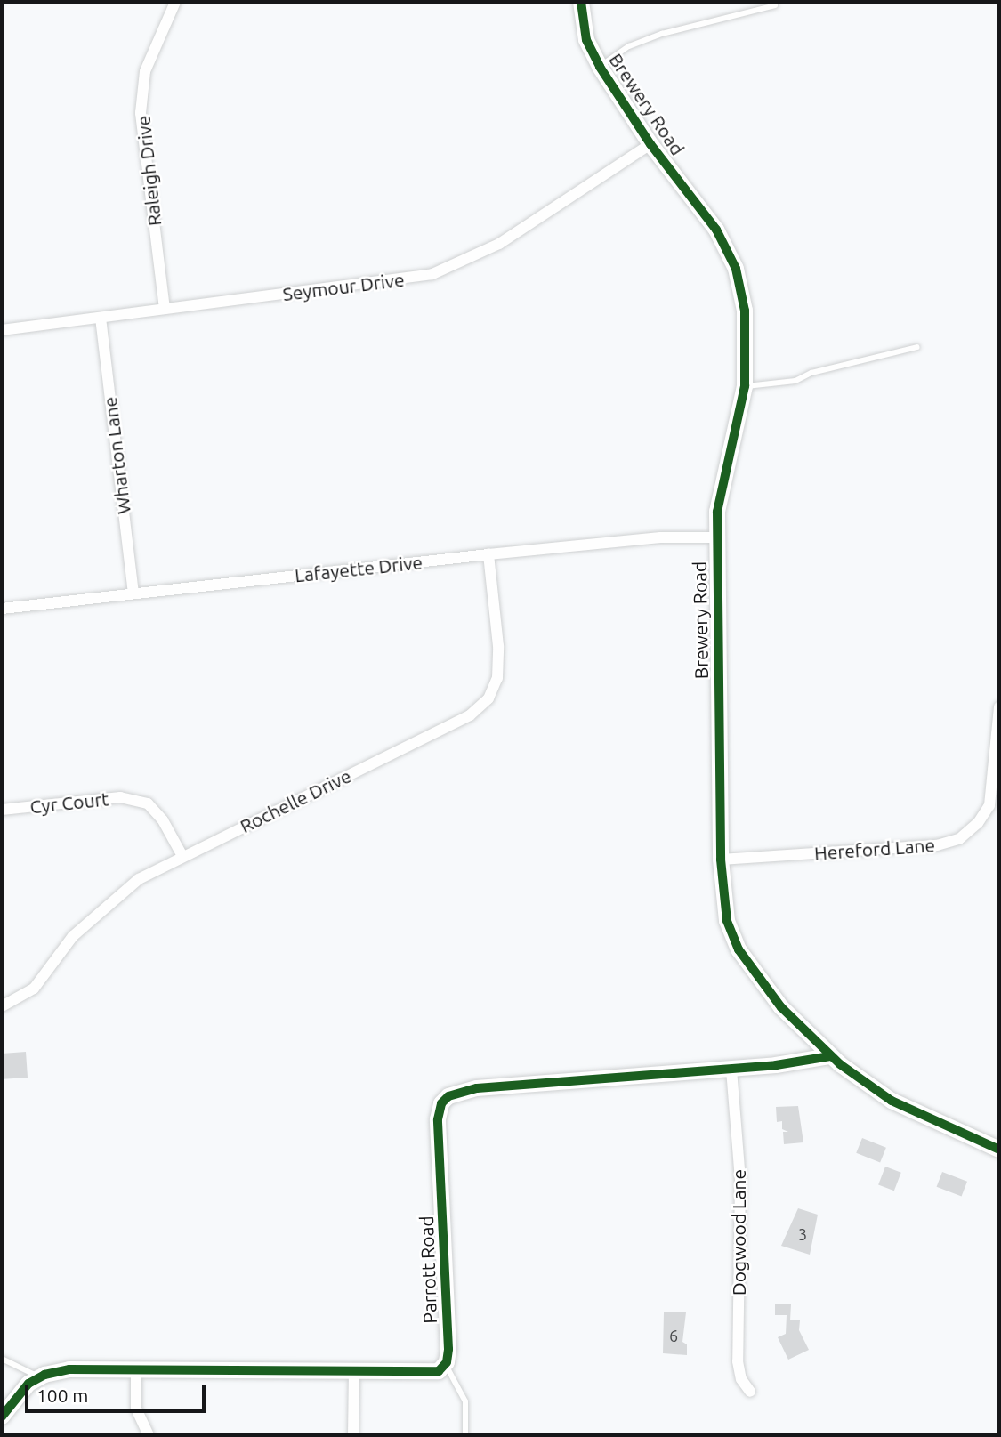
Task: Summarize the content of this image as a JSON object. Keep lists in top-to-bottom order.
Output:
{
  "streets": {
    "street": [
      "Brewery Road",
      "Raleigh Drive",
      "Seymour Drive",
      "Wharton Lane",
      "Lafayette Drive",
      "Rochelle Drive",
      "Cyr Court",
      "Hereford Lane",
      "Dogwood Lane",
      "Parrott Road"
    ]
  },
  "crossings": [
    ["Brewery Road", "Seymour Drive"],
    ["Brewery Road", "Lafayette Drive"],
    ["Brewery Road", "Hereford Lane"],
    ["Brewery Road", "Parrott Road"],
    ["Raleigh Drive", "Seymour Drive"],
    ["Seymour Drive", "Wharton Lane"],
    ["Wharton Lane", "Lafayette Drive"],
    ["Lafayette Drive", "Rochelle Drive"],
    ["Rochelle Drive", "Cyr Court"],
    ["Dogwood Lane", "Parrott Road"]
  ],
  "house_numbers": ["3", "6"],
  "scale_bar": "100 m"
}
